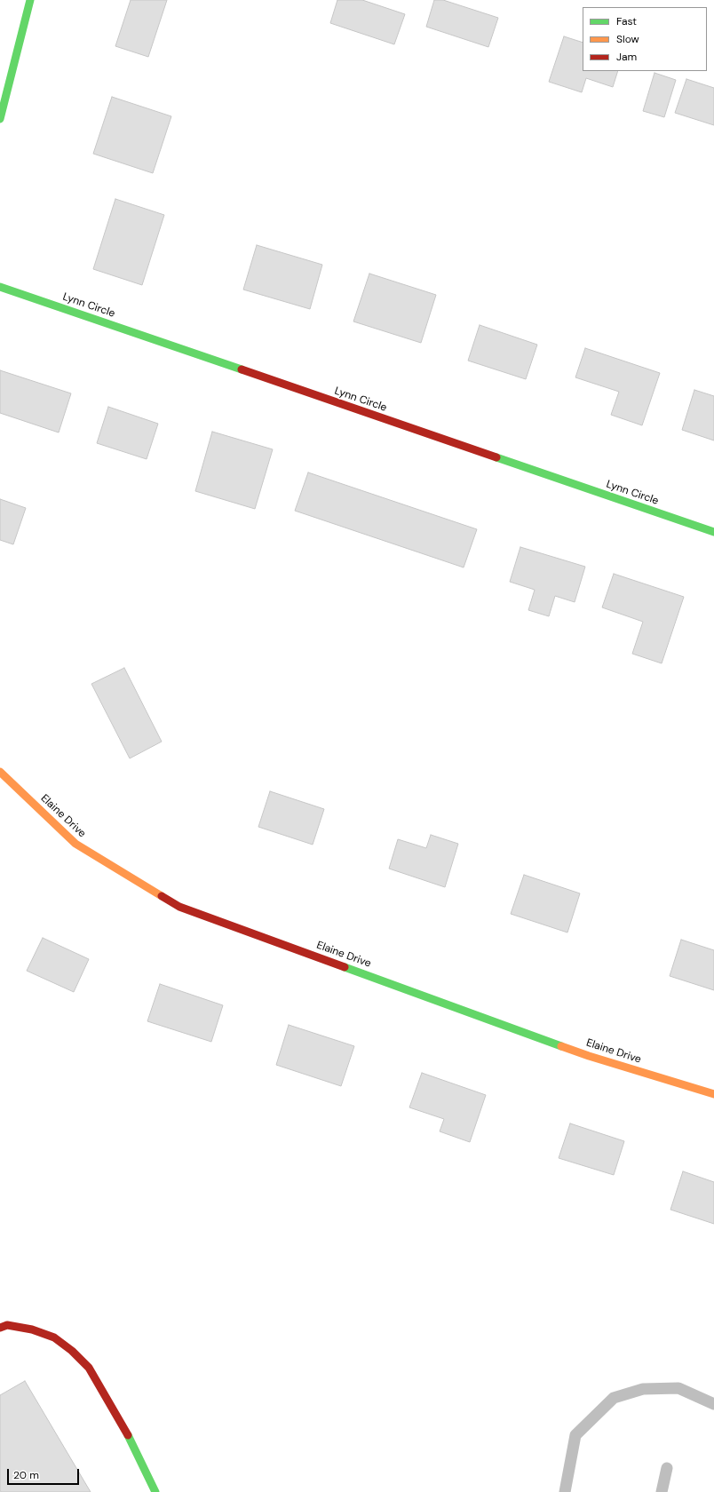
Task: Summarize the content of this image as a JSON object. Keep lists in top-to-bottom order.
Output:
{
  "streets": {
    "street": ["Lynn Circle", "Elaine Drive"]
  },
  "legend": ["Fast", "Slow", "Jam"],
  "scale_bar": "20 m"
}
